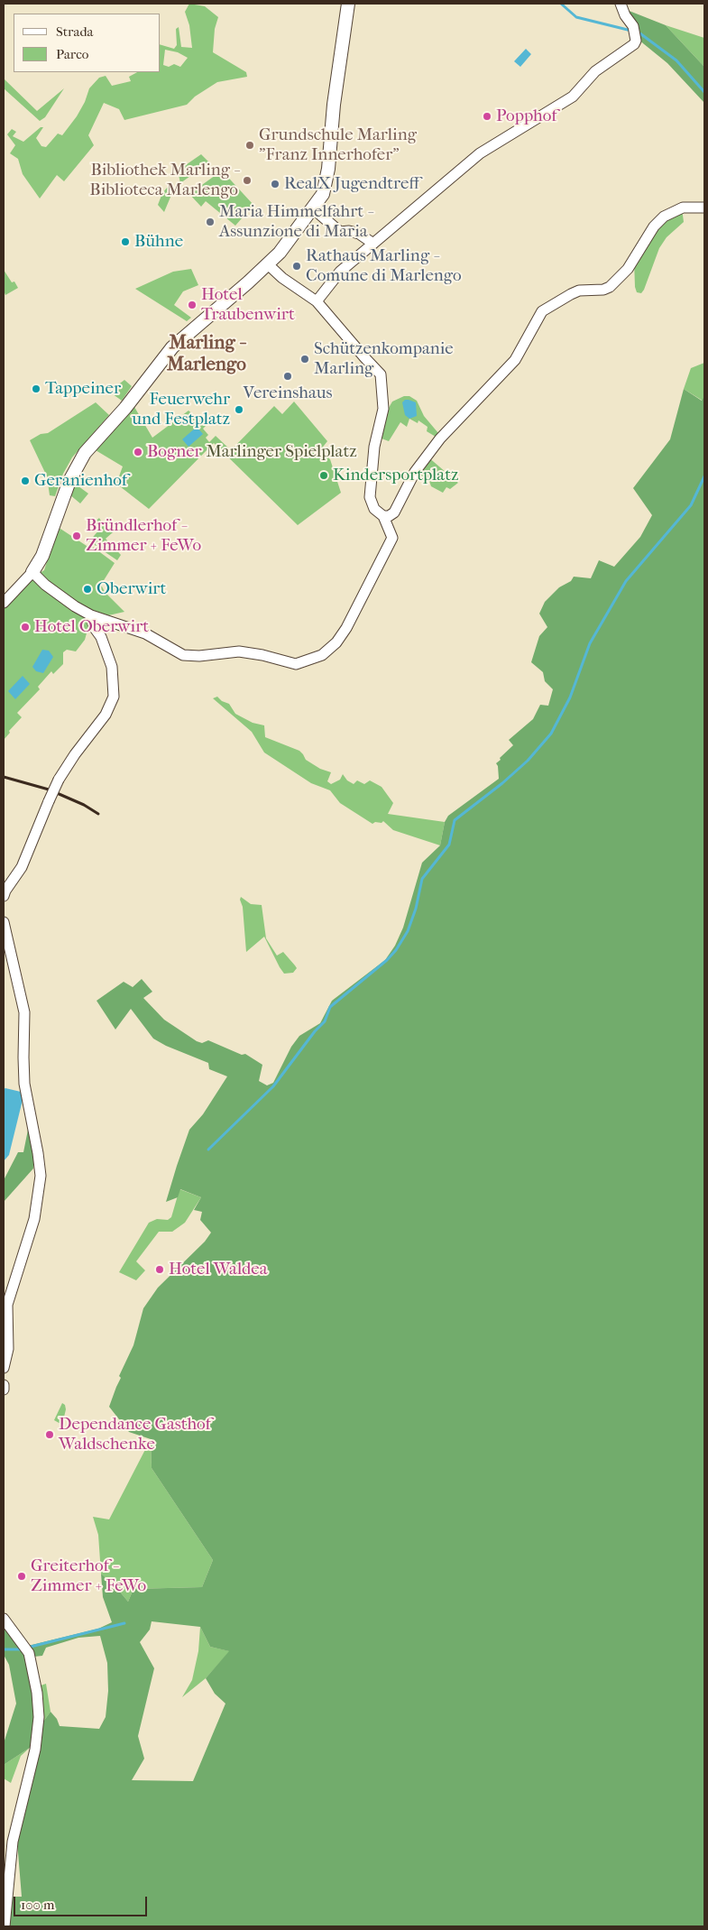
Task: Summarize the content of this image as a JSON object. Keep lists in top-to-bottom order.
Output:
{
  "districts": ["Marling - Marlengo"],
  "parks": ["Marlinger Spielplatz"],
  "places": [
    "Popphof",
    "Grundschule Marling \"Franz Innerhofer\"",
    "Bibliothek Marling - Biblioteca Marlengo",
    "RealX Jugendtreff",
    "Maria Himmelfahrt - Assunzione di Maria",
    "Bühne",
    "Rathaus Marling - Comune di Marlengo",
    "Hotel Traubenwirt",
    "Schützenkompanie Marling",
    "Vereinshaus",
    "Tappeiner",
    "Feuerwehr und Festplatz",
    "Bogner",
    "Kindersportplatz",
    "Geranienhof",
    "Bründlerhof - Zimmer + FeWo",
    "Oberwirt",
    "Hotel Oberwirt",
    "Hotel Waldea",
    "Dependance Gasthof Waldschenke",
    "Greiterhof - Zimmer + FeWo"
  ],
  "legend": ["Strada", "Parco"],
  "scale_bar": "100 m"
}
